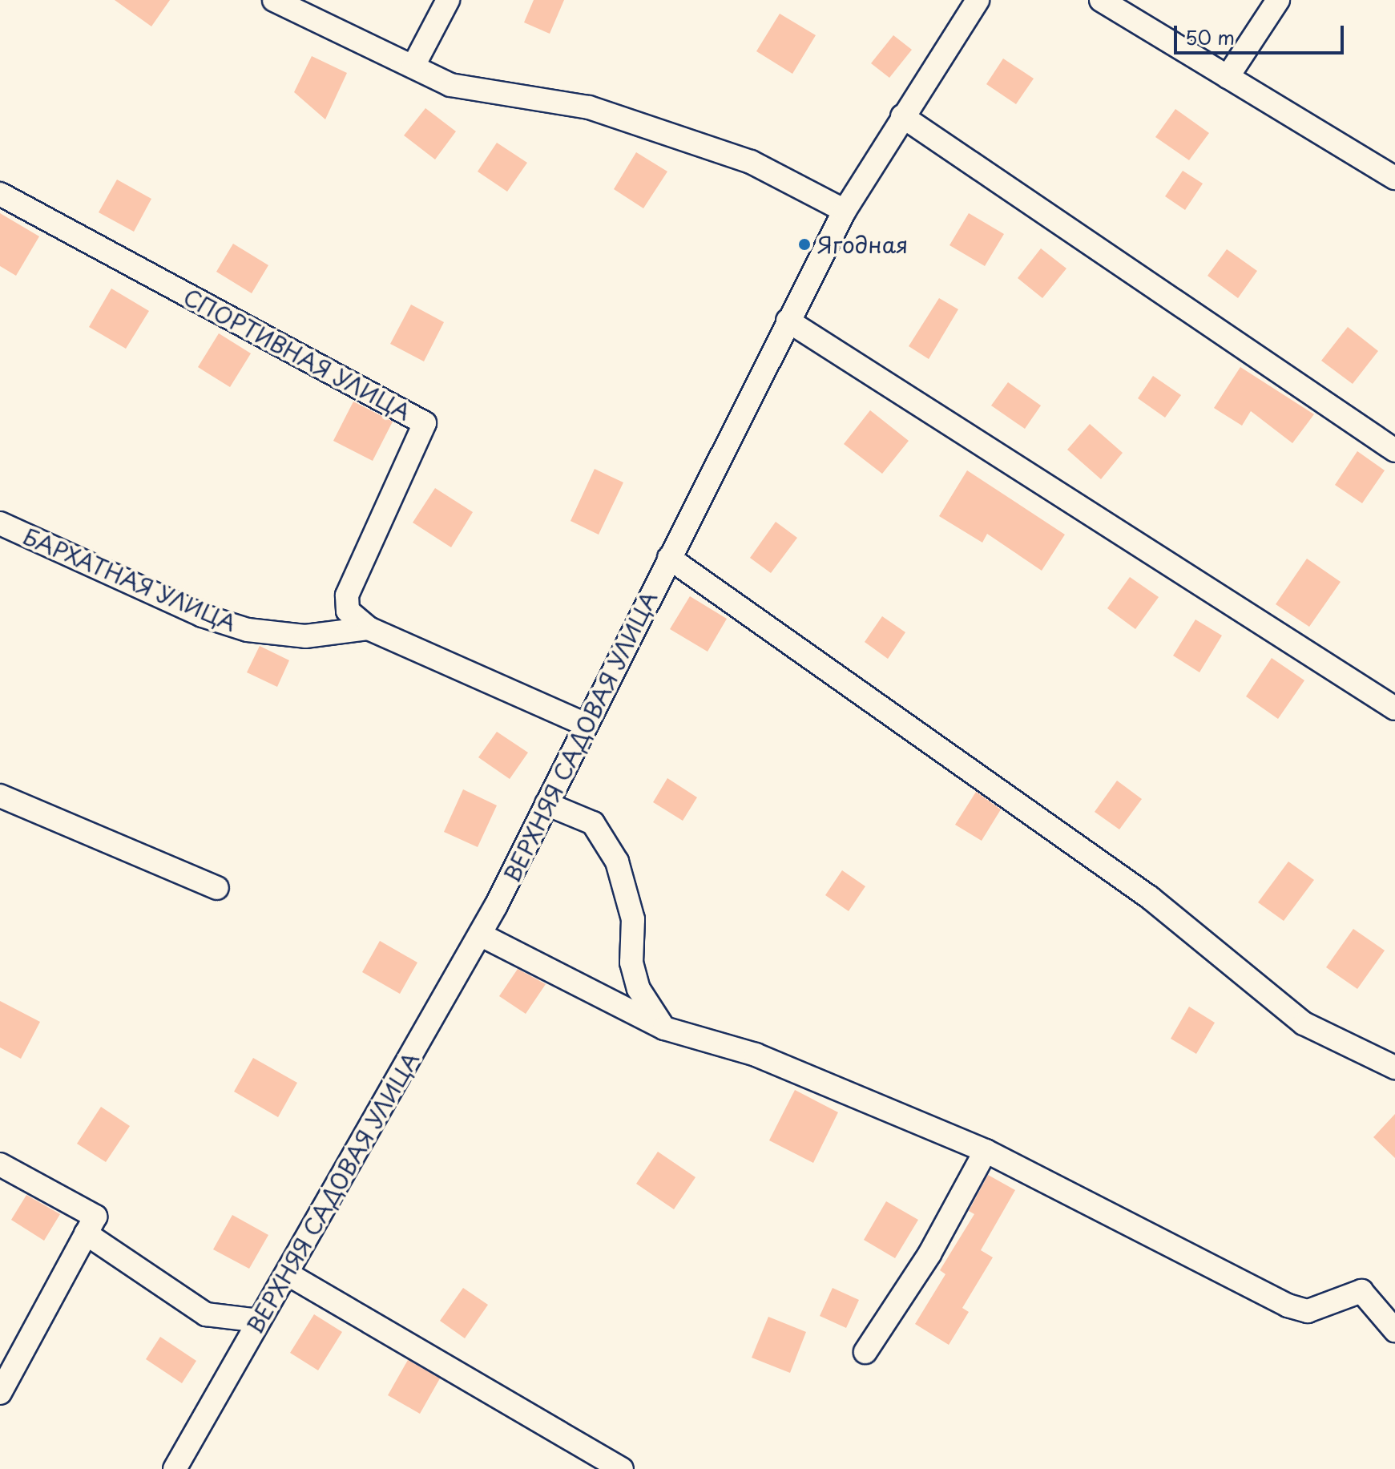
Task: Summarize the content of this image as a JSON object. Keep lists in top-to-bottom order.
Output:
{
  "streets": {
    "street": ["СПОРТИВНАЯ УЛИЦА", "БАРХАТНАЯ УЛИЦА", "ВЕРХНЯЯ САДОВАЯ УЛИЦА"]
  },
  "crossings": [
    ["СПОРТИВНАЯ УЛИЦА", "БАРХАТНАЯ УЛИЦА"]
  ],
  "places": ["Ягодная"],
  "scale_bar": "50 m"
}
